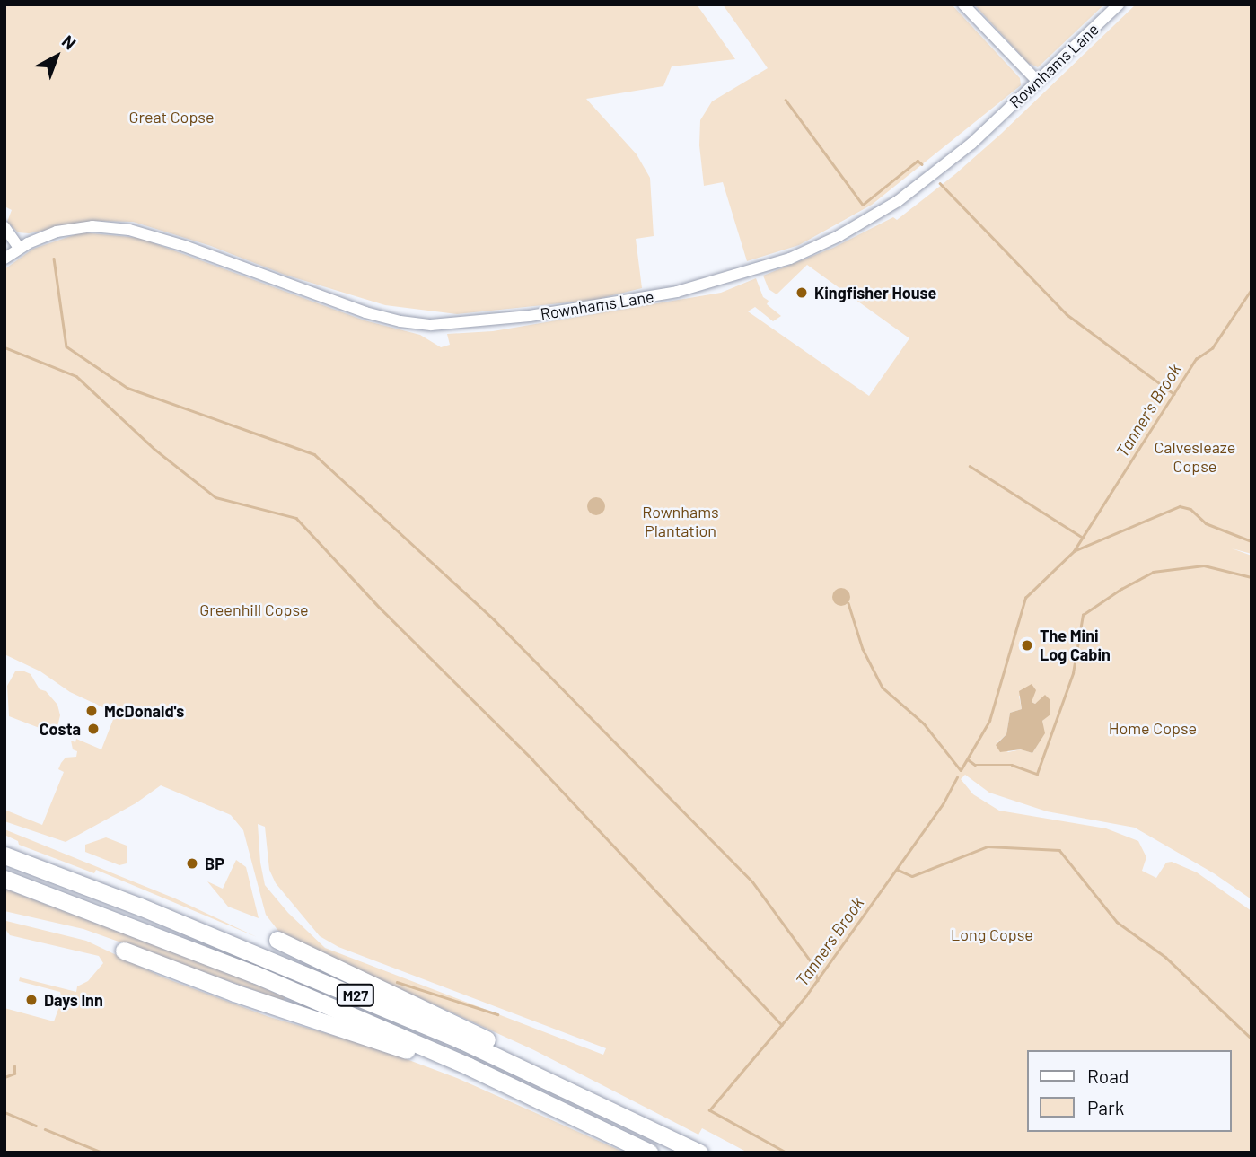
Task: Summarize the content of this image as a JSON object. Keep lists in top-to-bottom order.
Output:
{
  "streets": {
    "highway": ["M27"],
    "street": ["Rownhams Lane"]
  },
  "water": ["Tanner's Brook", "Tanners Brook"],
  "parks": [
    "Great Copse",
    "Calvesleaze Copse",
    "Rownhams Plantation",
    "Greenhill Copse",
    "Home Copse",
    "Long Copse"
  ],
  "places": [
    "Kingfisher House",
    "The Mini Log Cabin",
    "McDonald's",
    "Costa",
    "BP",
    "Days Inn"
  ],
  "legend": ["Road", "Park"],
  "north": "top right"
}
